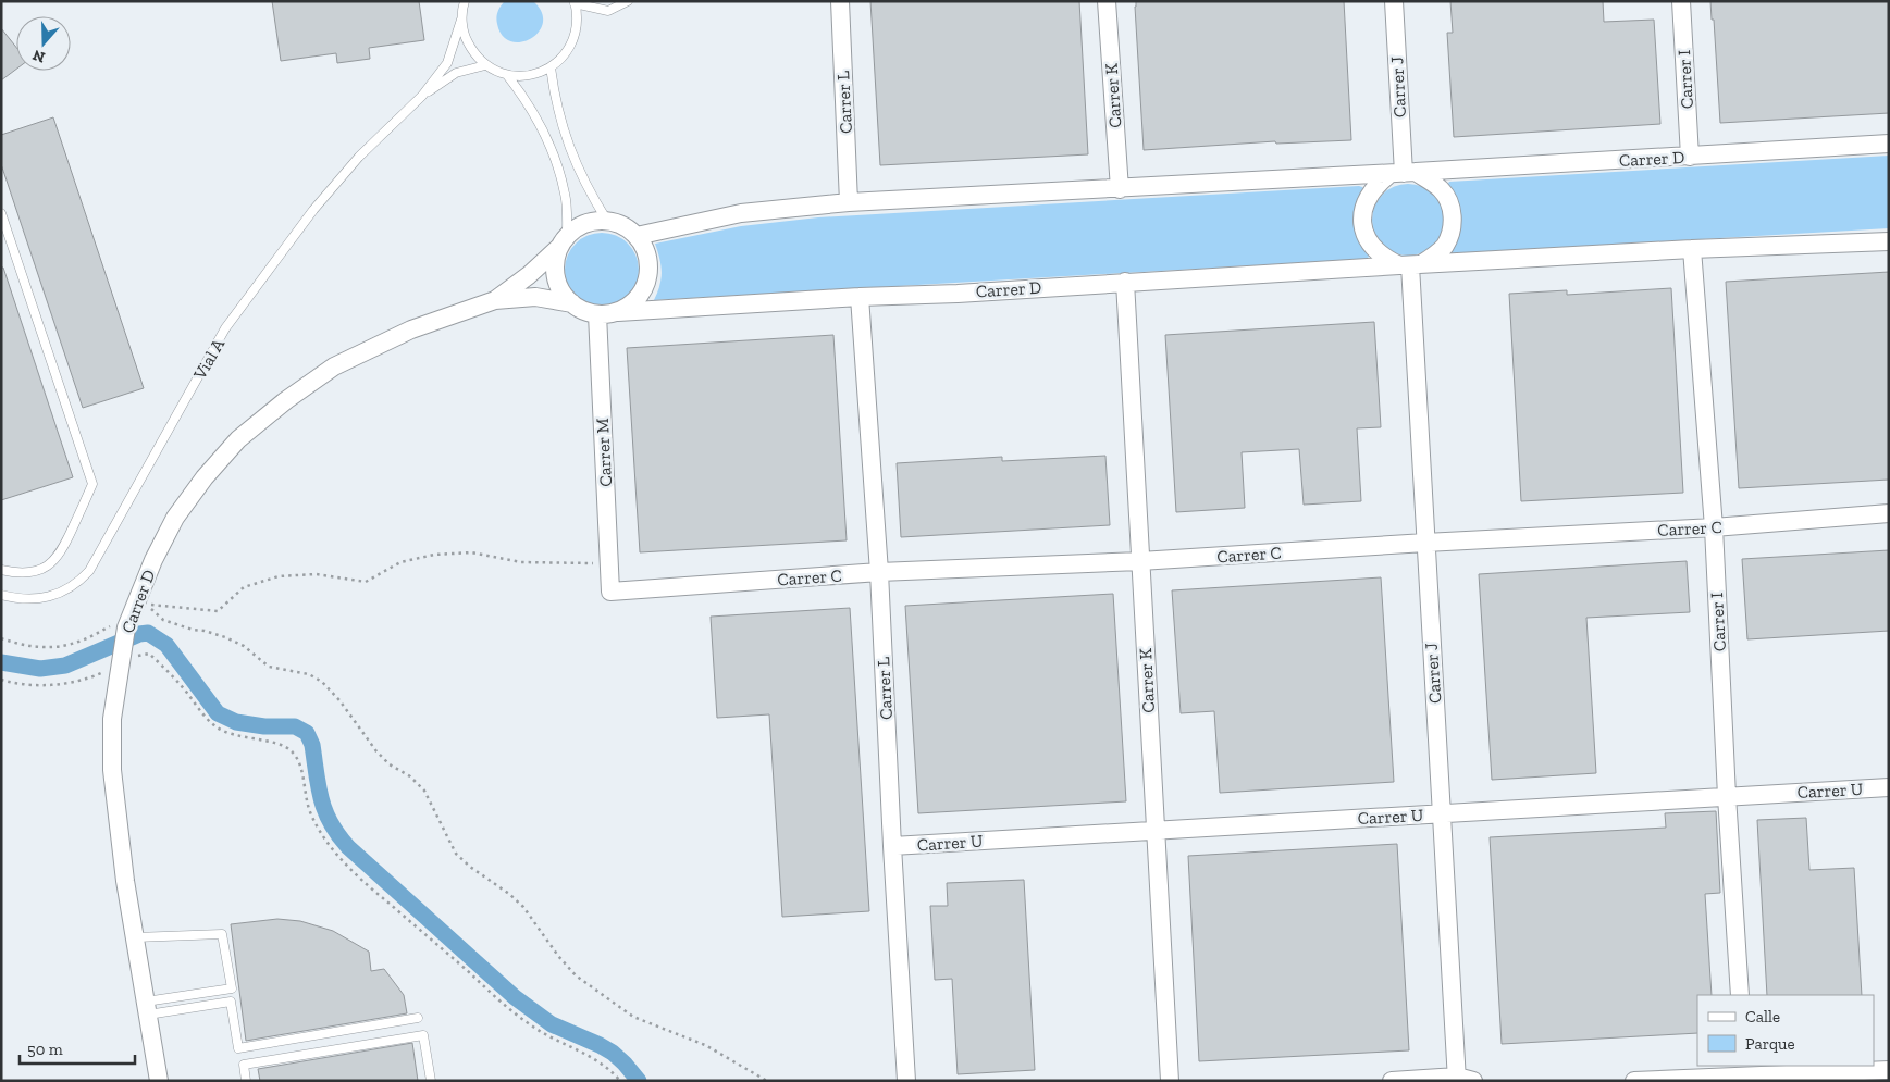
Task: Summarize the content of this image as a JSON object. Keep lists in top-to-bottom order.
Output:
{
  "streets": {
    "street": [
      "Carrer I",
      "Carrer J",
      "Carrer K",
      "Carrer L",
      "Carrer D",
      "Carrer M",
      "Carrer C",
      "Carrer U"
    ],
    "lane": ["Vial A"]
  },
  "crossings": [
    ["Carrer I", "Carrer D"],
    ["Carrer I", "Carrer C"],
    ["Carrer I", "Carrer U"],
    ["Carrer J", "Carrer D"],
    ["Carrer J", "Carrer C"],
    ["Carrer J", "Carrer U"],
    ["Carrer K", "Carrer D"],
    ["Carrer K", "Carrer C"],
    ["Carrer K", "Carrer U"],
    ["Carrer L", "Carrer D"],
    ["Carrer L", "Carrer C"],
    ["Carrer L", "Carrer U"],
    ["Carrer D", "Carrer M"],
    ["Carrer M", "Carrer C"]
  ],
  "legend": ["Calle", "Parque"],
  "scale_bar": "50 m",
  "north": "bottom"
}
